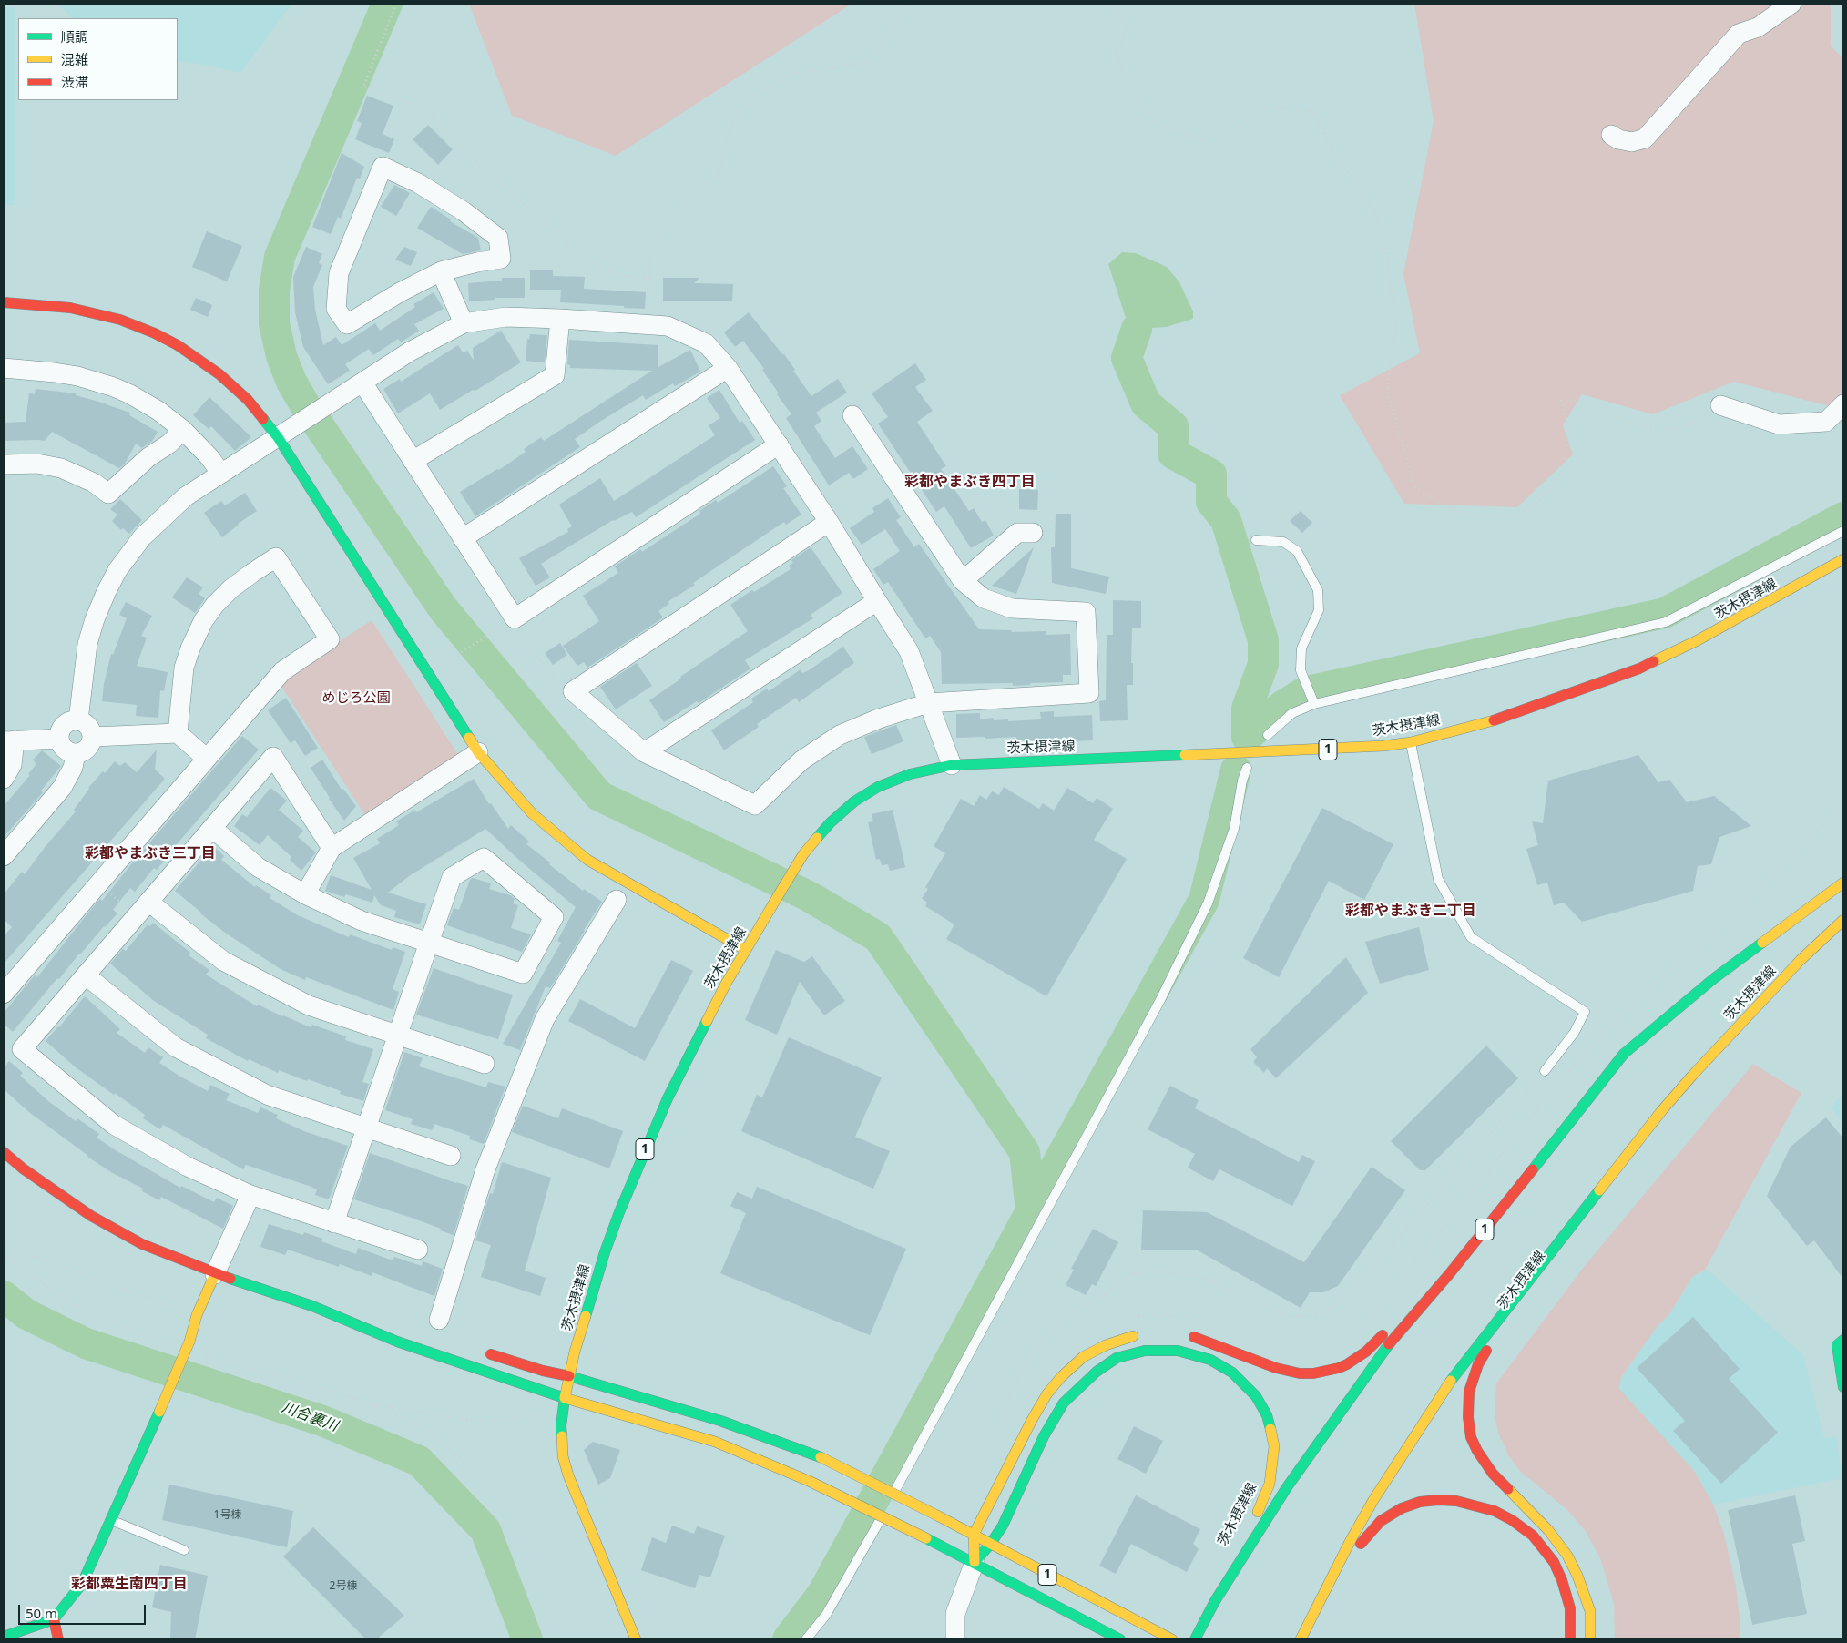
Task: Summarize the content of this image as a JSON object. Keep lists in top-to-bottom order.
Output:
{
  "streets": {
    "main road": ["茨木摂津線", "1"]
  },
  "crossings": [
    ["茨木摂津線", "1"]
  ],
  "districts": [
    "彩都やまぶき四丁目",
    "彩都やまぶき三丁目",
    "彩都やまぶき二丁目",
    "彩都粟生南四丁目"
  ],
  "water": ["川合裏川"],
  "parks": ["めじろ公園"],
  "house_numbers": ["1号棟", "2号棟"],
  "legend": ["順調", "混雑", "渋滞"],
  "scale_bar": "50 m"
}
